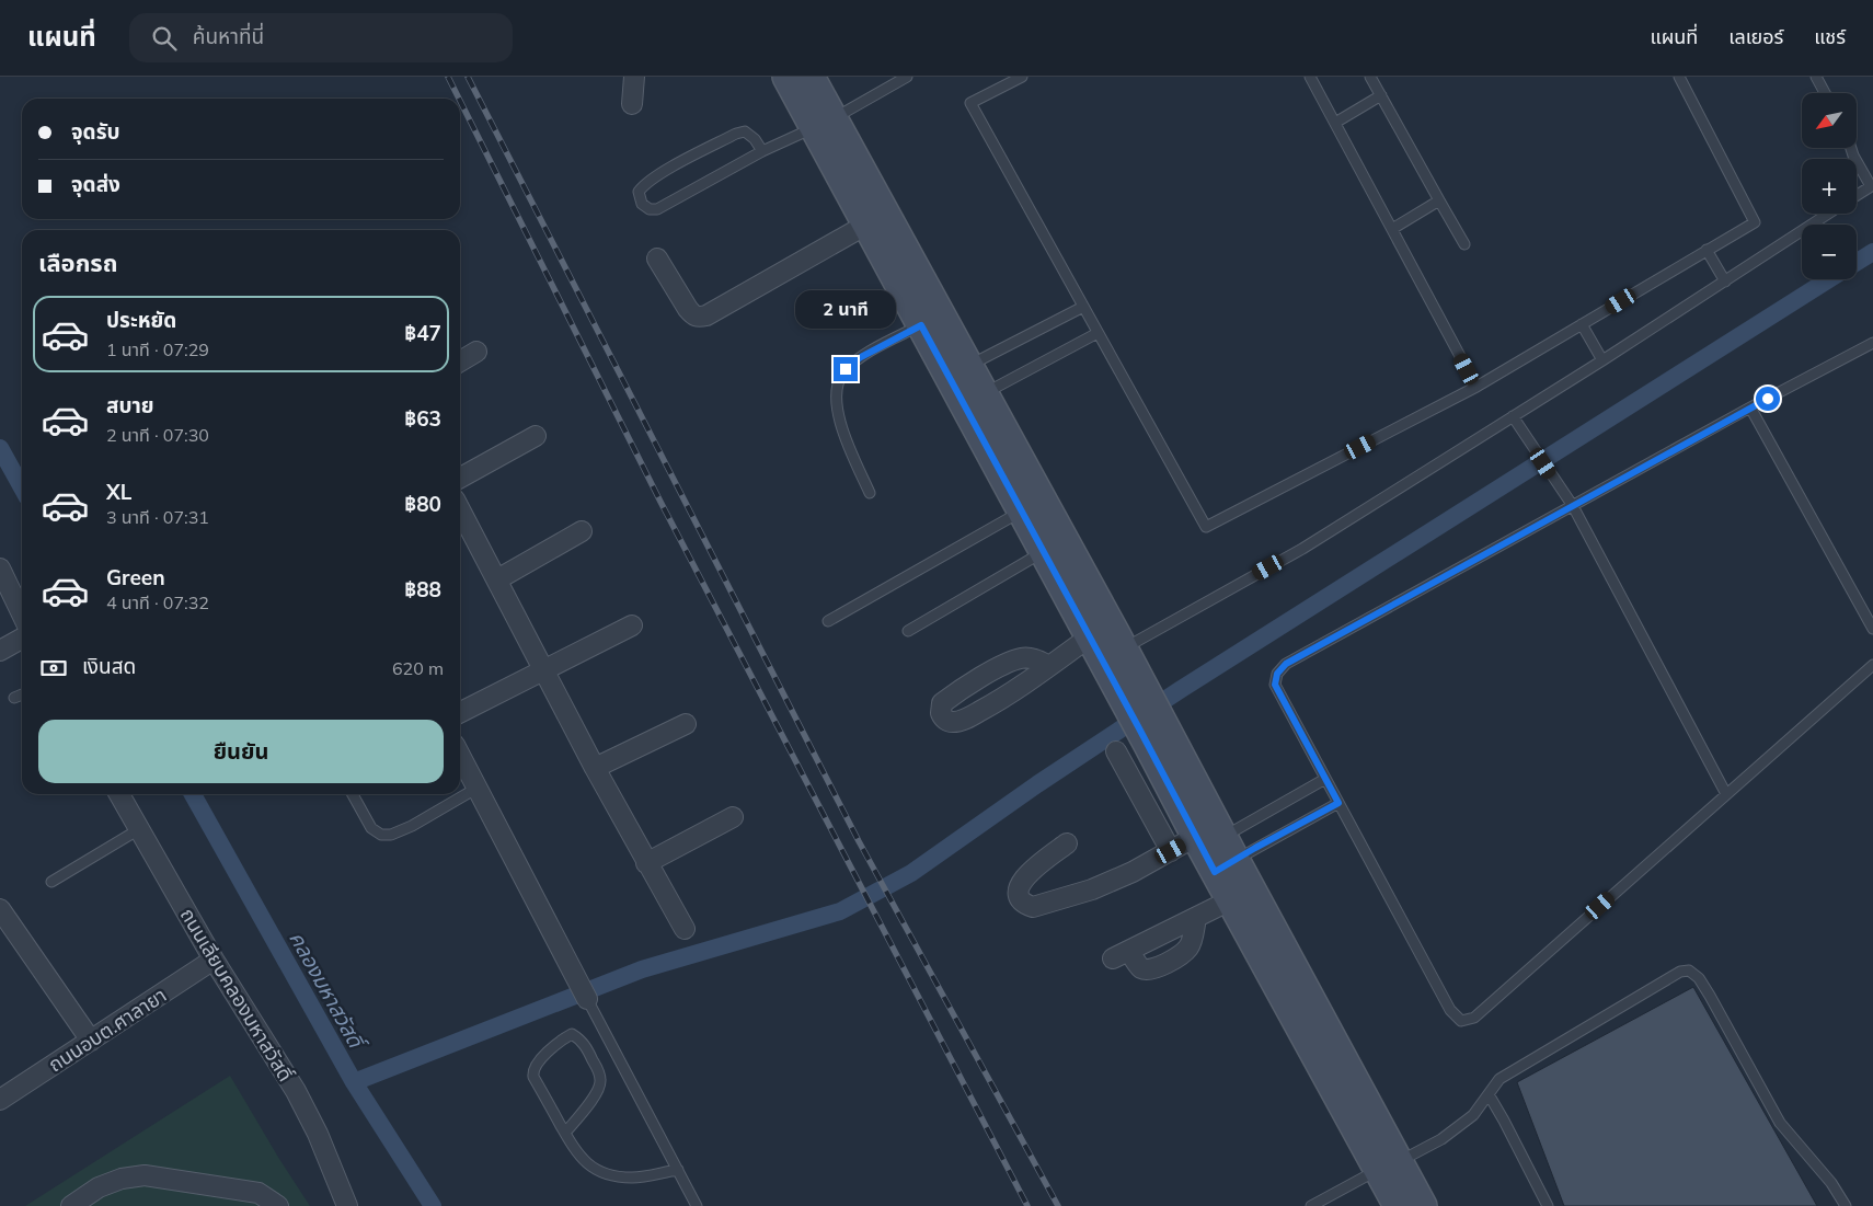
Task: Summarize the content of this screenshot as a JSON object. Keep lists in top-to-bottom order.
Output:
{
  "streets": {
    "street": ["ถนนเลียบคลองมหาสวัสดิ์", "ถนนอบต.ศาลายา"]
  },
  "crossings": [
    ["ถนนเลียบคลองมหาสวัสดิ์", "ถนนอบต.ศาลายา"]
  ],
  "water": ["คลองมหาสวัสดิ์"],
  "north": "bottom left",
  "page": {
    "header": "แผนที่",
    "search": "ค้นหาที่นี่",
    "nav": ["แผนที่", "เลเยอร์", "แชร์"],
    "map_buttons": ["+", "−"],
    "banner": ["จุดรับ", "จุดส่ง"],
    "heading": "เลือกรถ",
    "bubble": "2 นาที",
    "list": [
      {
        "name": "ประหยัด",
        "note": "1 นาที · 07:29",
        "value": "฿47"
      },
      {
        "name": "สบาย",
        "note": "2 นาที · 07:30",
        "value": "฿63"
      },
      {
        "name": "XL",
        "note": "3 นาที · 07:31",
        "value": "฿80"
      },
      {
        "name": "Green",
        "note": "4 นาที · 07:32",
        "value": "฿88"
      }
    ],
    "pay": ["เงินสด", "620 m"],
    "buttons": "ยืนยัน"
  }
}
